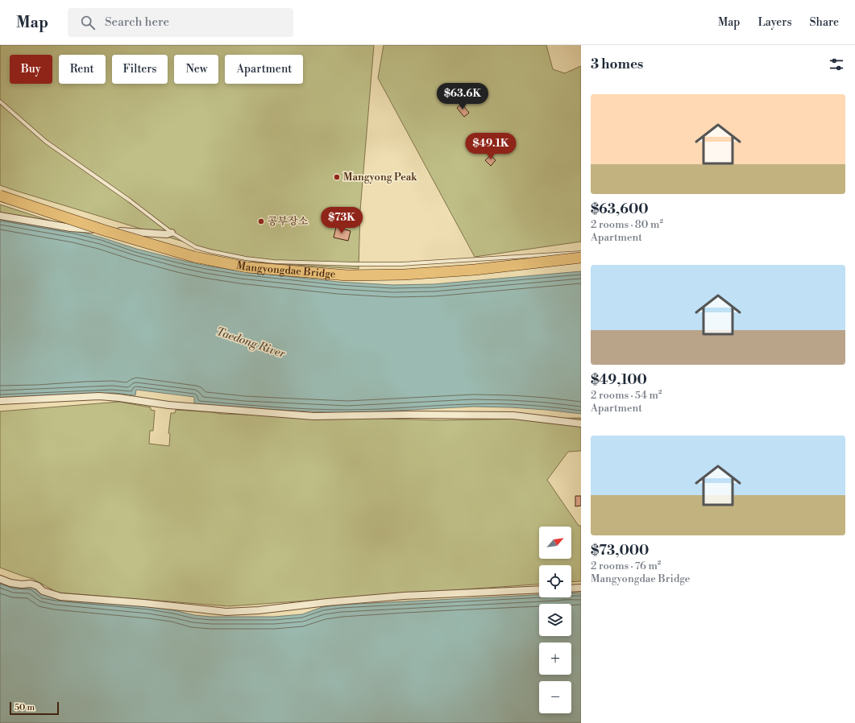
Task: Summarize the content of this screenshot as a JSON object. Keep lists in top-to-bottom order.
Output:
{
  "streets": {
    "highway": ["Mangyongdae Bridge"]
  },
  "water": ["Taedong River"],
  "places": ["Mangyong Peak", "공부장소"],
  "scale_bar": "50 m",
  "north": "top right",
  "page": {
    "header": "Map",
    "search": "Search here",
    "nav": ["Map", "Layers", "Share"],
    "heading": "3 homes",
    "chip": [
      "Buy",
      "Rent",
      "Filters",
      "New",
      "Apartment"
    ],
    "price": ["$63.6K", "$49.1K", "$73K"],
    "list": [
      {
        "name": "$63,600",
        "note": "2 rooms · 80 m² · Apartment"
      },
      {
        "name": "$49,100",
        "note": "2 rooms · 54 m² · Apartment"
      },
      {
        "name": "$73,000",
        "note": "2 rooms · 76 m² · Mangyongdae Bridge"
      }
    ],
    "map_buttons": ["+", "−"],
    "scale": "50 m"
  }
}
